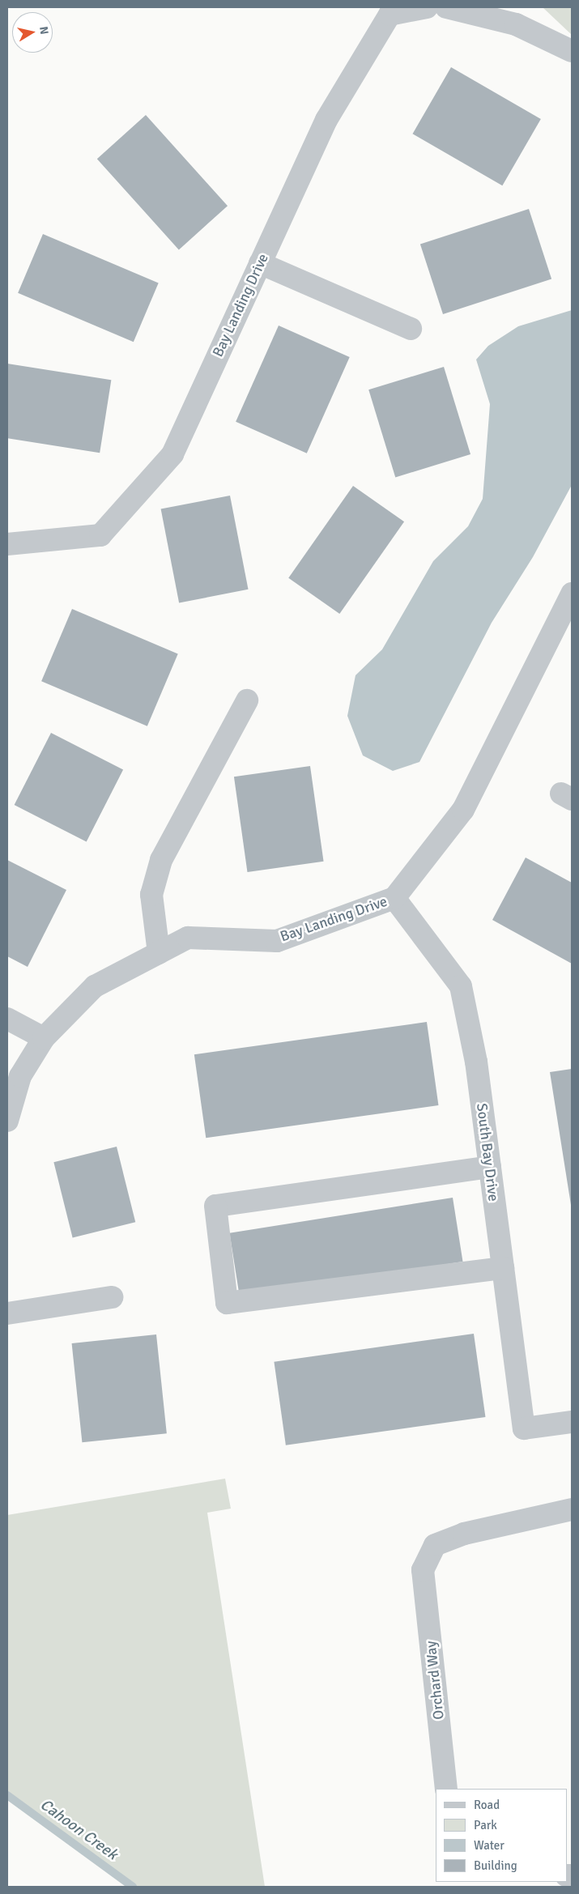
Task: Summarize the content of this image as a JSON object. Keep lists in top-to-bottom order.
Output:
{
  "streets": {
    "street": ["Bay Landing Drive", "South Bay Drive", "Orchard Way"]
  },
  "crossings": [
    ["Bay Landing Drive", "South Bay Drive"]
  ],
  "water": ["Cahoon Creek"],
  "legend": [
    "Road",
    "Park",
    "Water",
    "Building"
  ],
  "north": "right"
}
